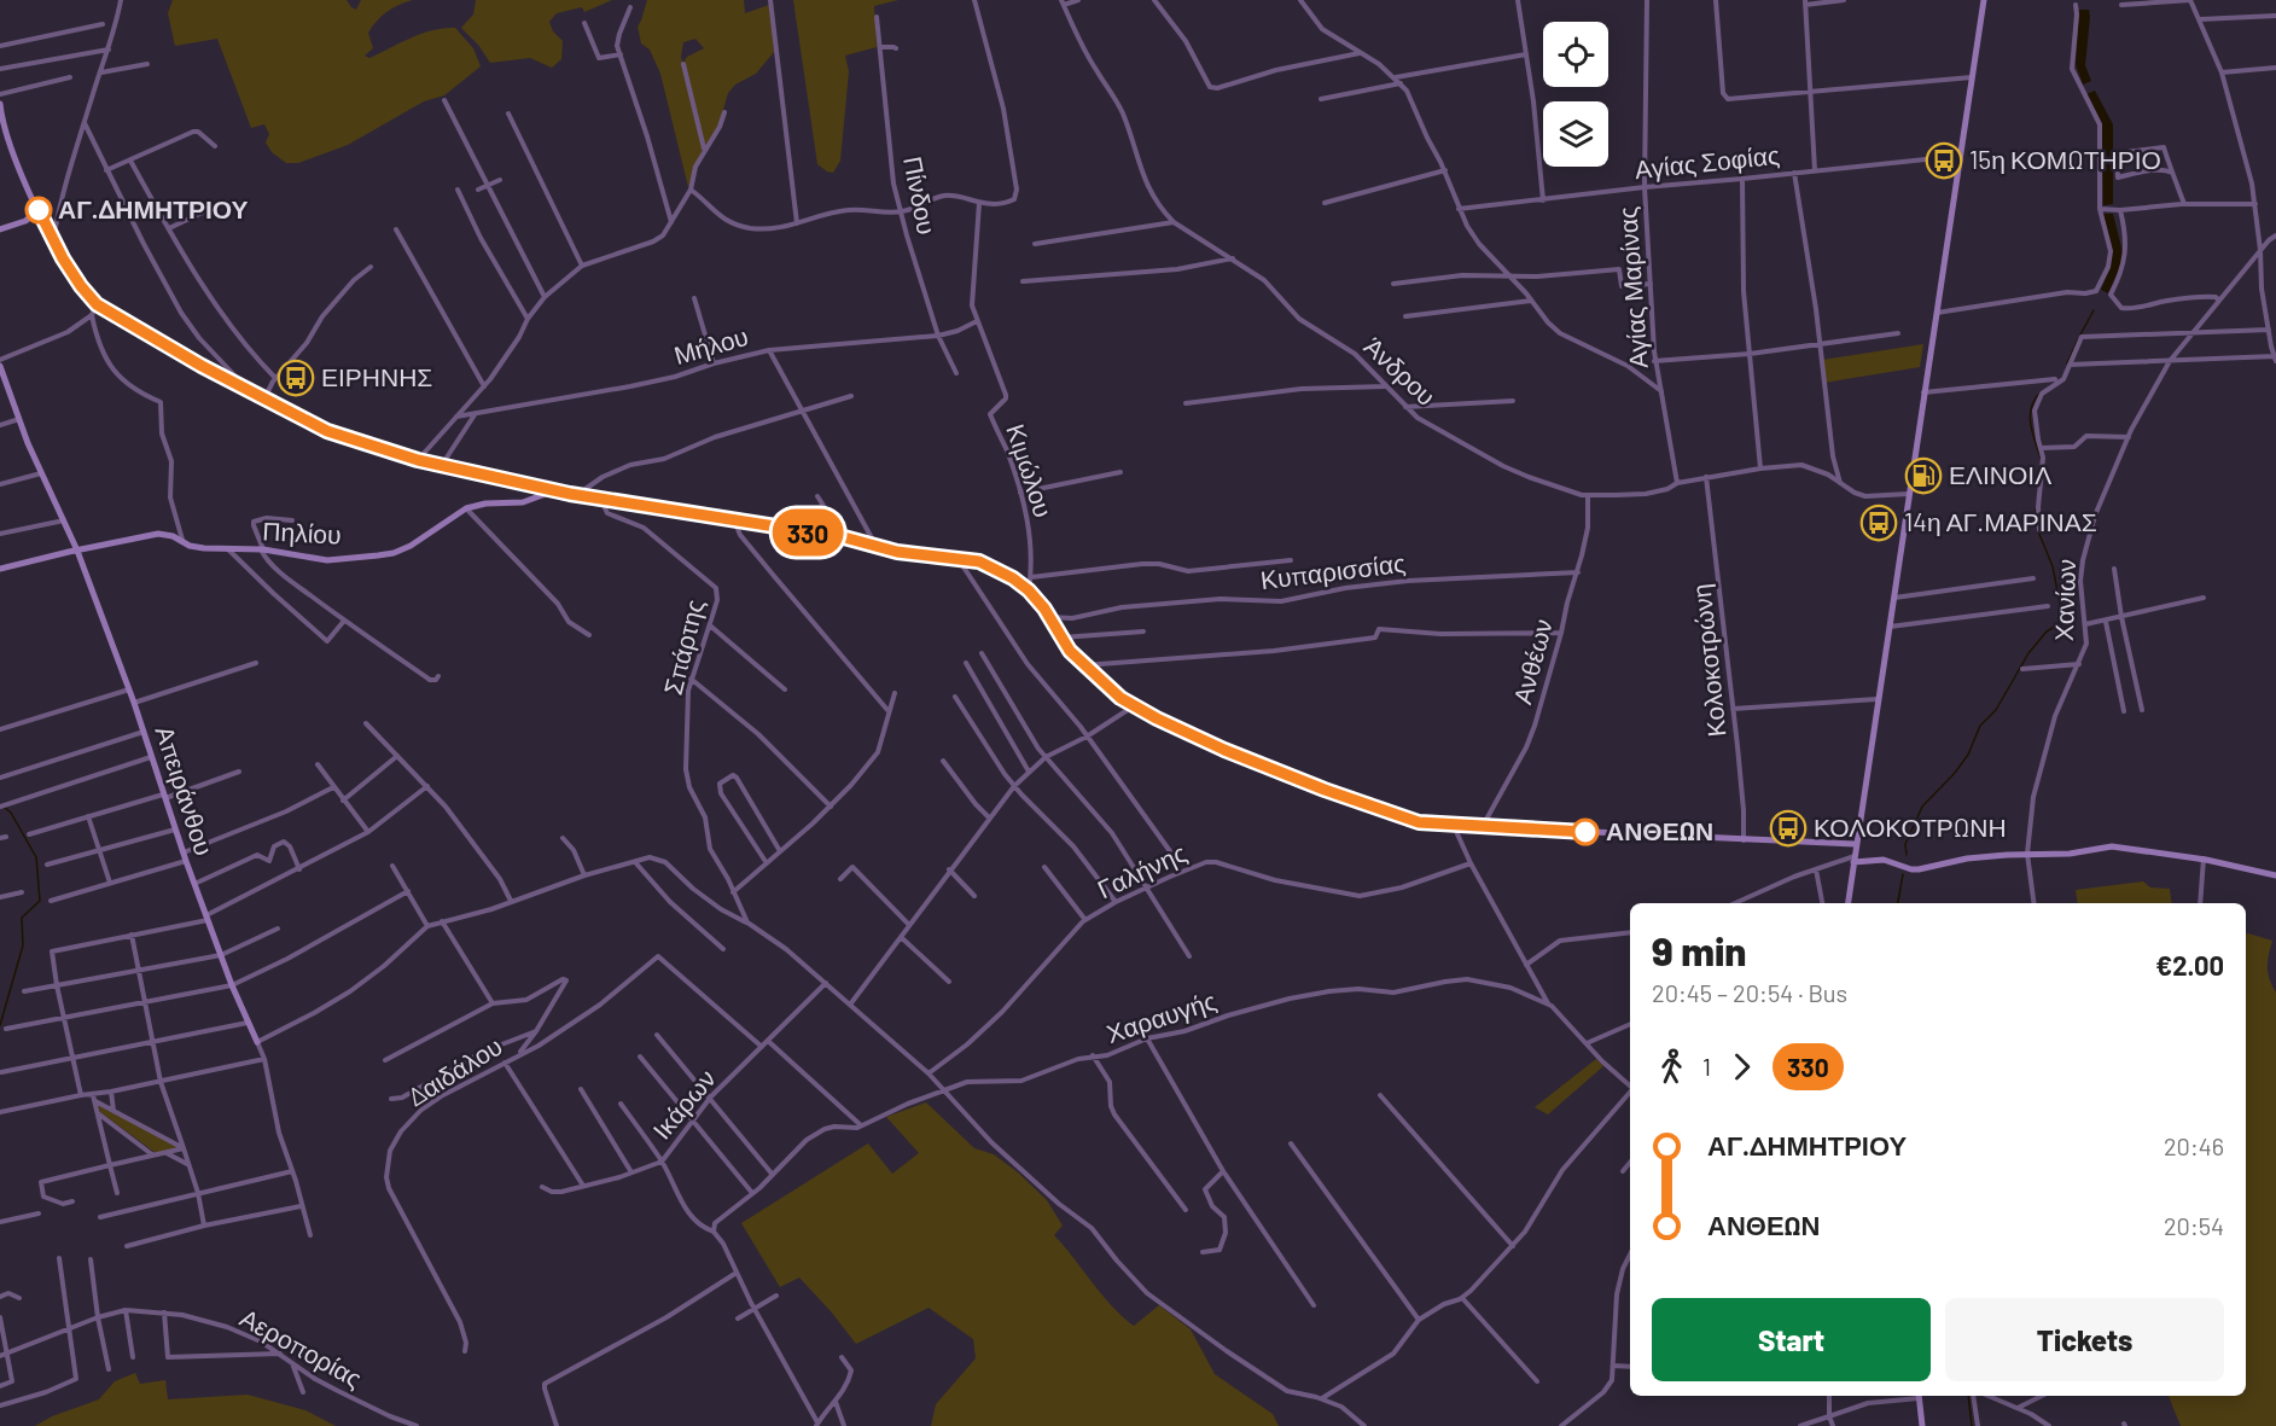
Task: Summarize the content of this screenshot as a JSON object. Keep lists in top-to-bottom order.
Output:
{
  "streets": {
    "street": [
      "Αγίας Σοφίας",
      "Πίνδου",
      "Αγίας Μαρίνας",
      "Μήλου",
      "Άνδρου",
      "Κιμώλου",
      "Πηλίου",
      "Κυπαρισσίας",
      "Χανίων",
      "Σπάρτης",
      "Κολοκοτρώνη",
      "Ανθέων",
      "Απειράνθου",
      "Γαλήνης",
      "Χαραυγής",
      "Δαιδάλου",
      "Ικάρων",
      "Αεροπορίας"
    ]
  },
  "crossings": [
    ["Αγίας Σοφίας", "Αγίας Μαρίνας"],
    ["Πίνδου", "Μήλου"],
    ["Αγίας Μαρίνας", "Άνδρου"],
    ["Μήλου", "Κιμώλου"],
    ["Άνδρου", "Κολοκοτρώνη"],
    ["Άνδρου", "Ανθέων"],
    ["Πηλίου", "Απειράνθου"],
    ["Κυπαρισσίας", "Ανθέων"],
    ["Δαιδάλου", "Ικάρων"]
  ],
  "places": {
    "bus stop": [
      "15η ΚΟΜΩΤΗΡΙΟ",
      "ΕΙΡΗΝΗΣ",
      "14η ΑΓ.ΜΑΡΙΝΑΣ",
      "ΚΟΛΟΚΟΤΡΩΝΗ"
    ],
    "other": ["ΑΓ.ΔΗΜΗΤΡΙΟΥ", "ΑΝΘΕΩΝ"],
    "fuel station": ["ΕΛΙΝΟΙΛ"]
  },
  "lines": ["bus line 330"],
  "page": {
    "on_map": "330",
    "heading": ["9 min", "20:45 – 20:54 · Bus", "€2.00"],
    "legs": ["1", "330"],
    "list": [
      {
        "name": "ΑΓ.ΔΗΜΗΤΡΙΟΥ",
        "value": "20:46"
      },
      {
        "name": "ΑΝΘΕΩΝ",
        "value": "20:54"
      }
    ],
    "buttons": ["Start", "Tickets"]
  }
}
